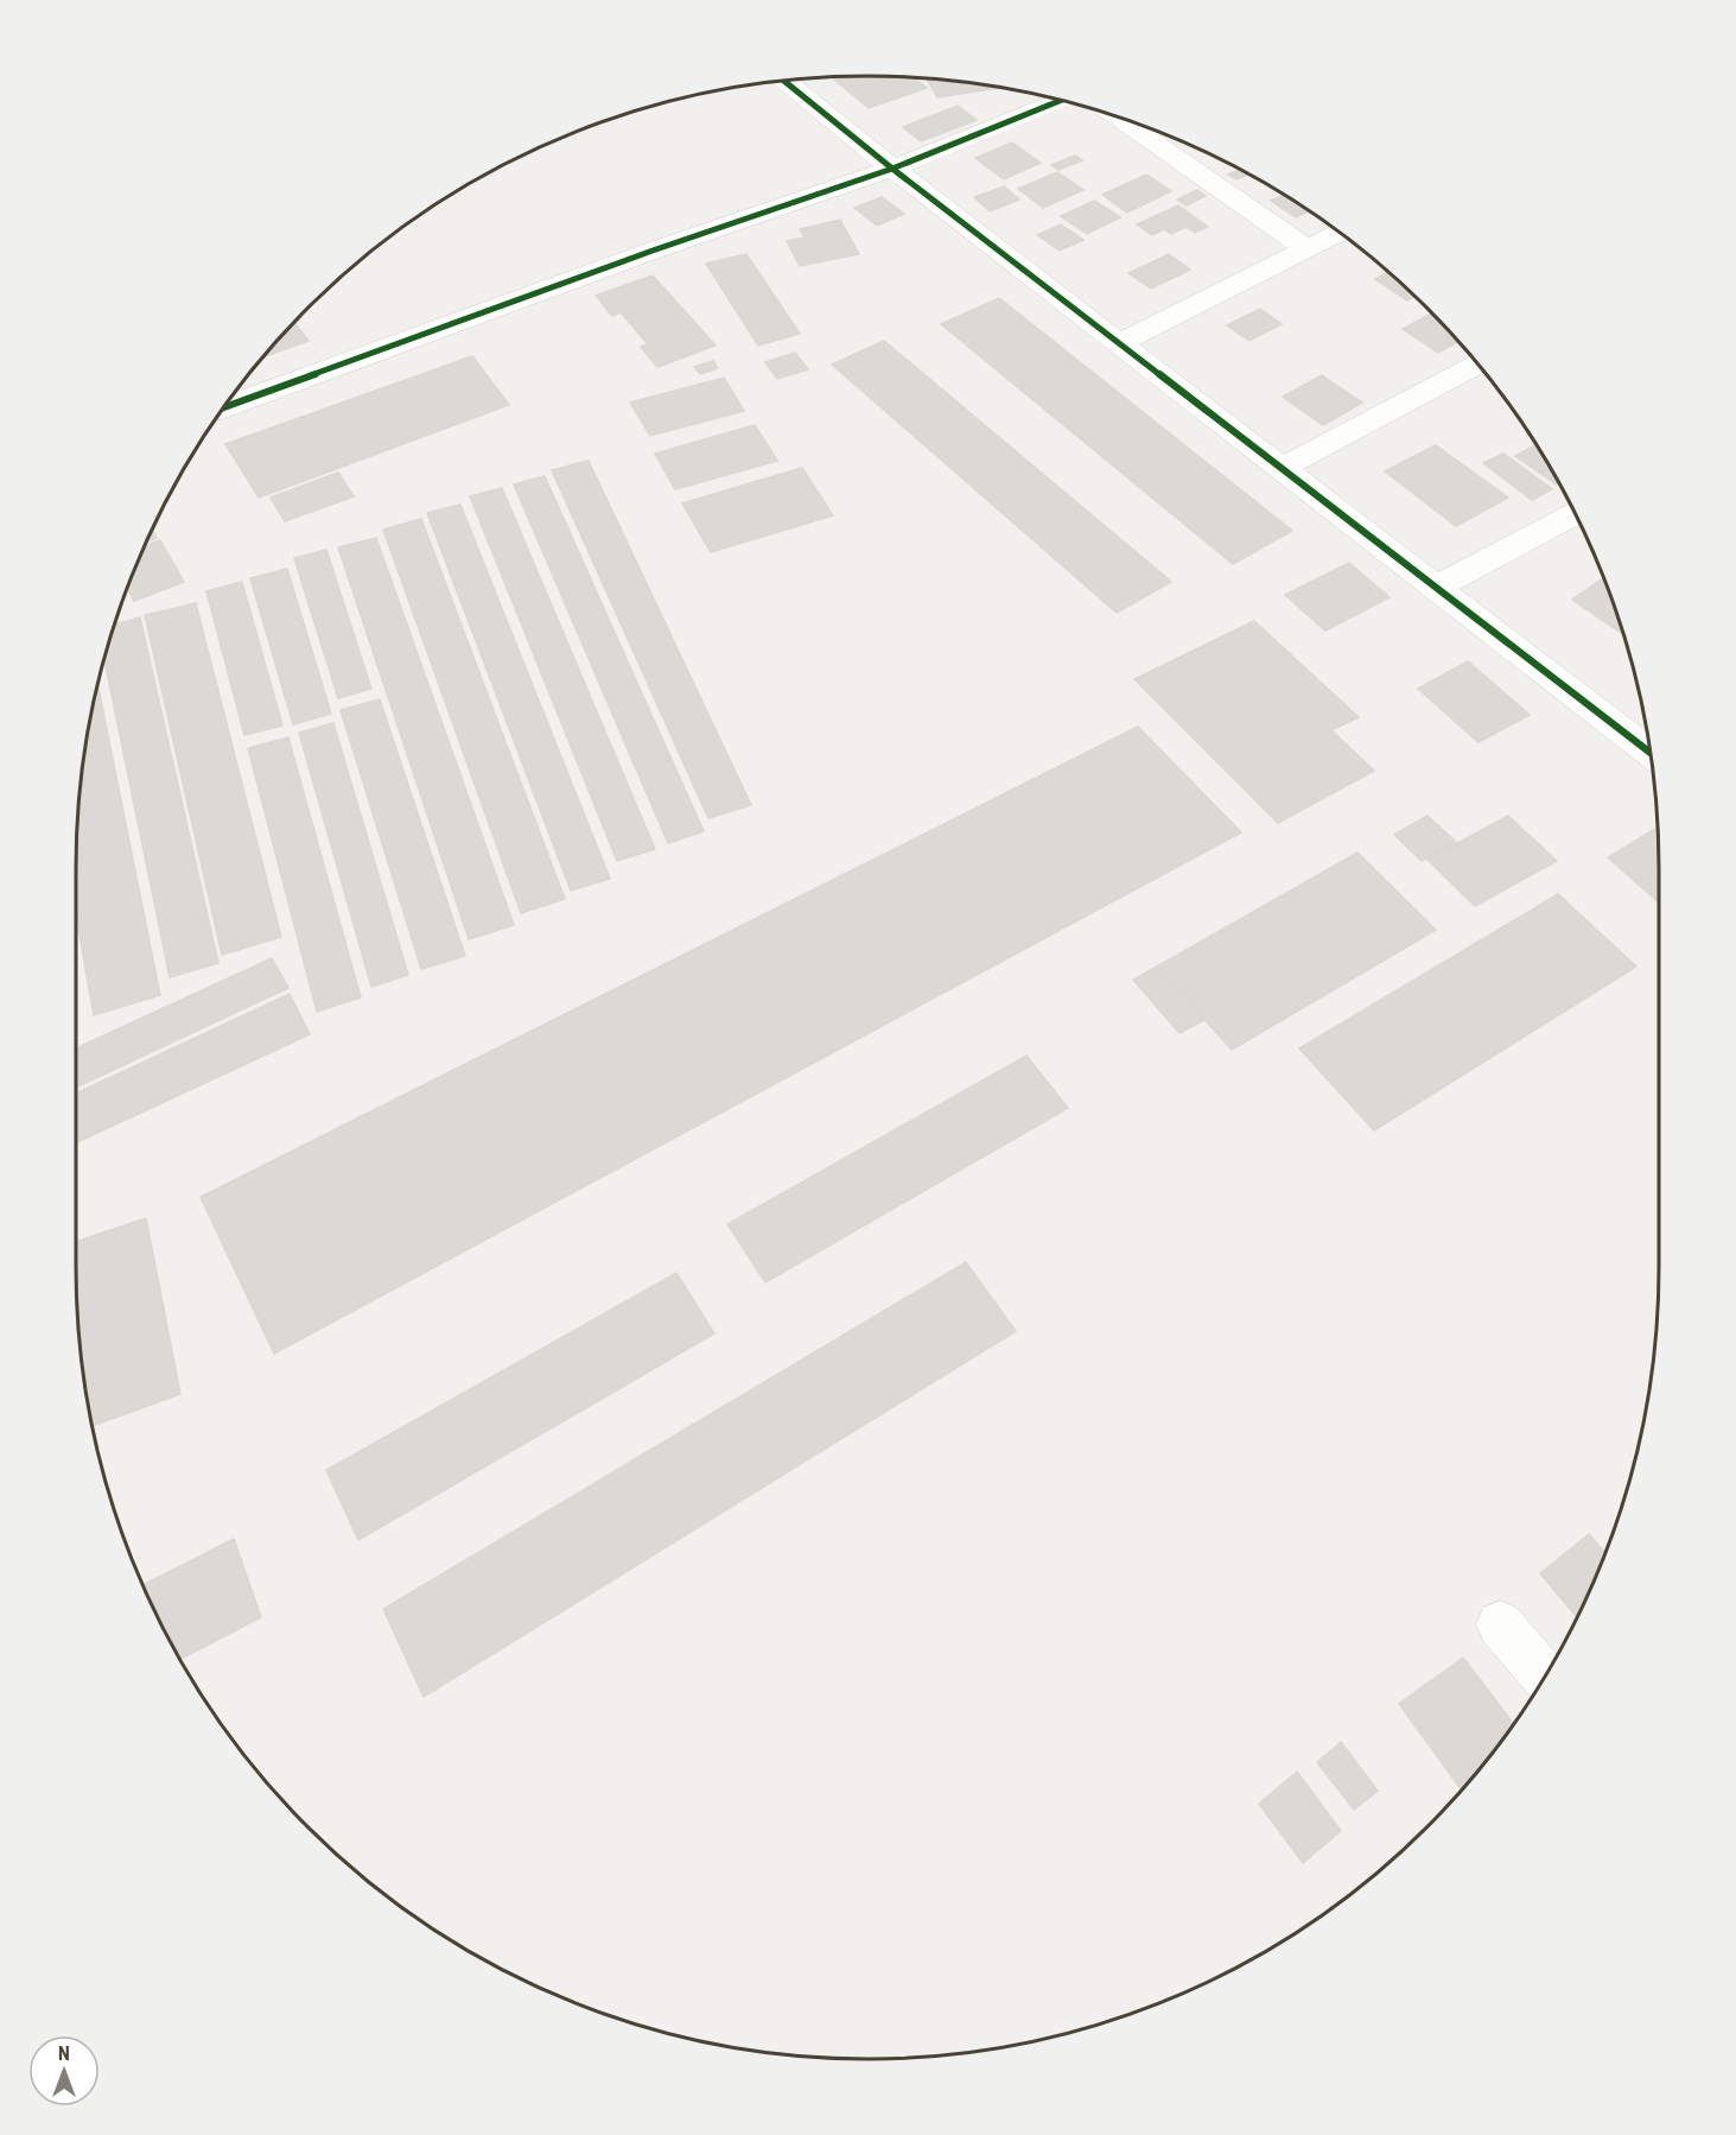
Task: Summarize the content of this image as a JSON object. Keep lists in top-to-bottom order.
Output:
{
  "north": "top"
}
